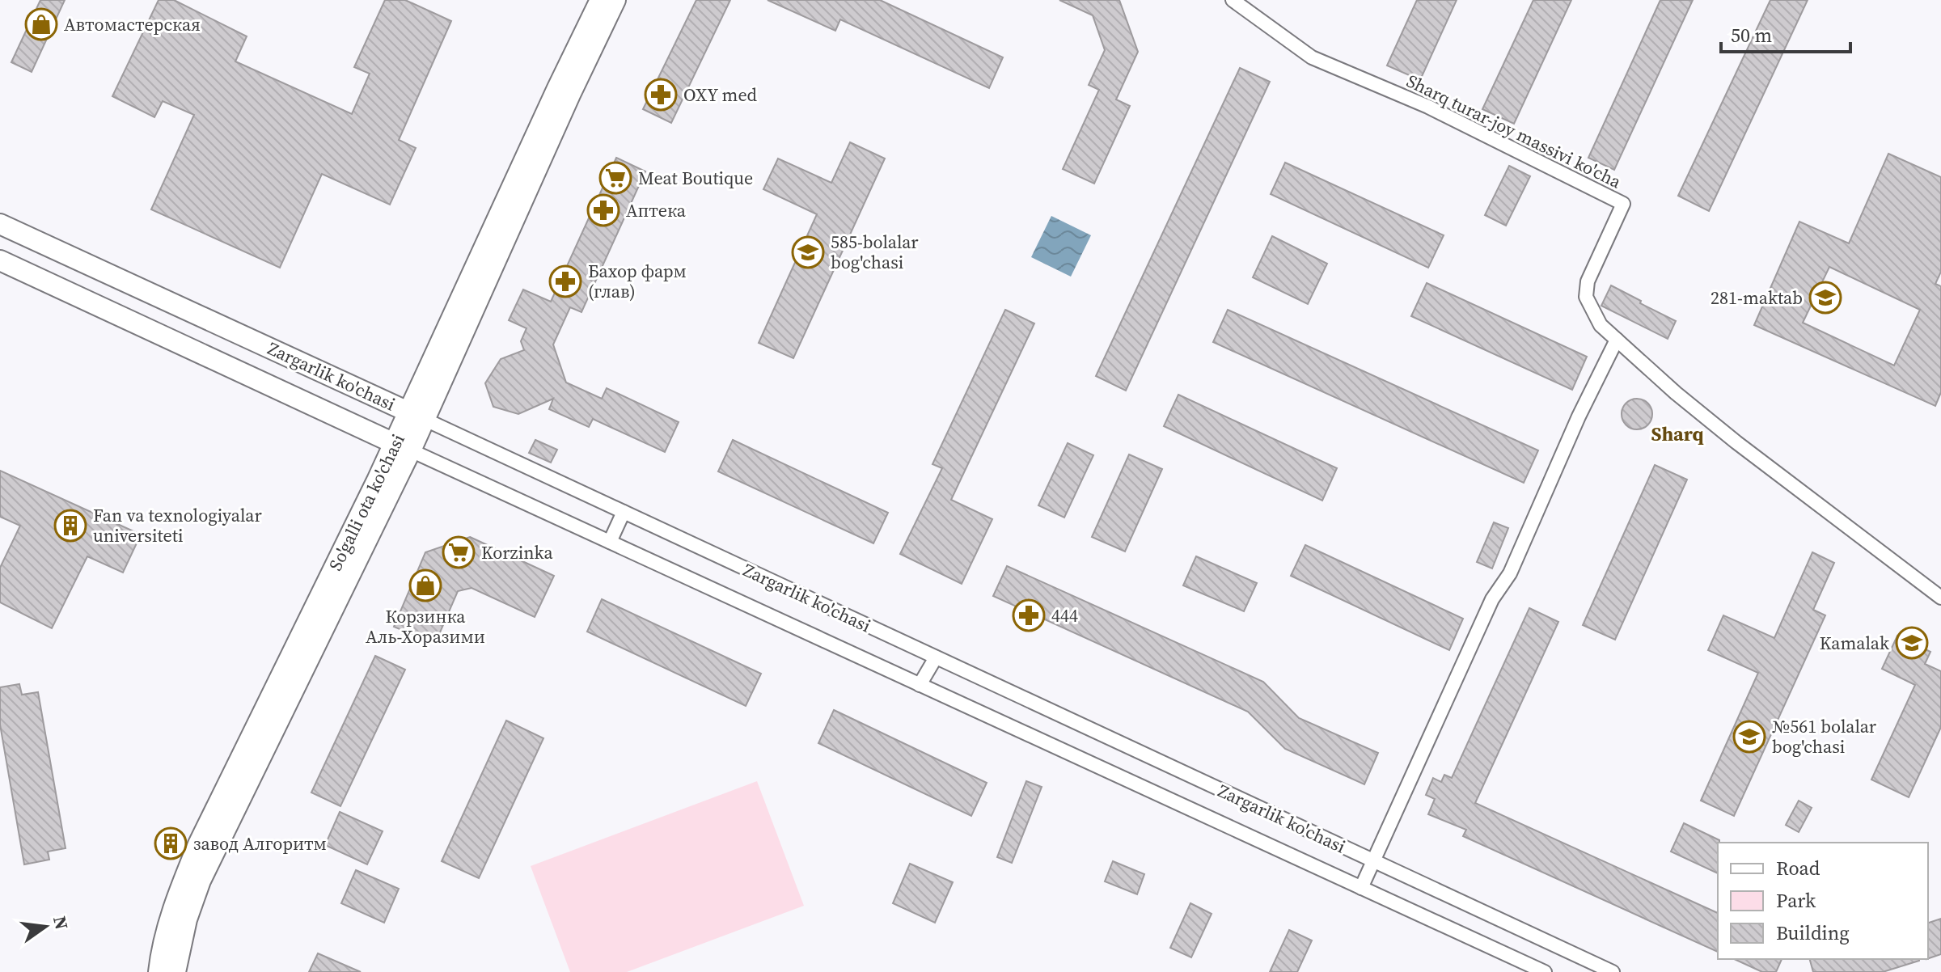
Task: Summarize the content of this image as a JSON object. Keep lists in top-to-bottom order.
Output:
{
  "streets": {
    "main road": ["Zargarlik ko'chasi", "So'galli ota ko'chasi"],
    "street": ["Sharq turar-joy massivi ko'cha"]
  },
  "crossings": [
    ["Zargarlik ko'chasi", "So'galli ota ko'chasi"]
  ],
  "districts": ["Sharq"],
  "places": {
    "shop": ["Автомастерская", "Корзинка Аль-Хоразими"],
    "pharmacy": [
      "OXY med",
      "Аптека",
      "Бахор фарм (глав)",
      "444"
    ],
    "supermarket": ["Meat Boutique", "Korzinka"],
    "school or university": [
      "585-bolalar bog'chasi",
      "281-maktab",
      "Kamalak",
      "№561 bolalar bog'chasi"
    ],
    "building": ["Fan va texnologiyalar universiteti", "завод Алгоритм"]
  },
  "legend": ["Road", "Park", "Building"],
  "scale_bar": "50 m",
  "north": "right"
}
